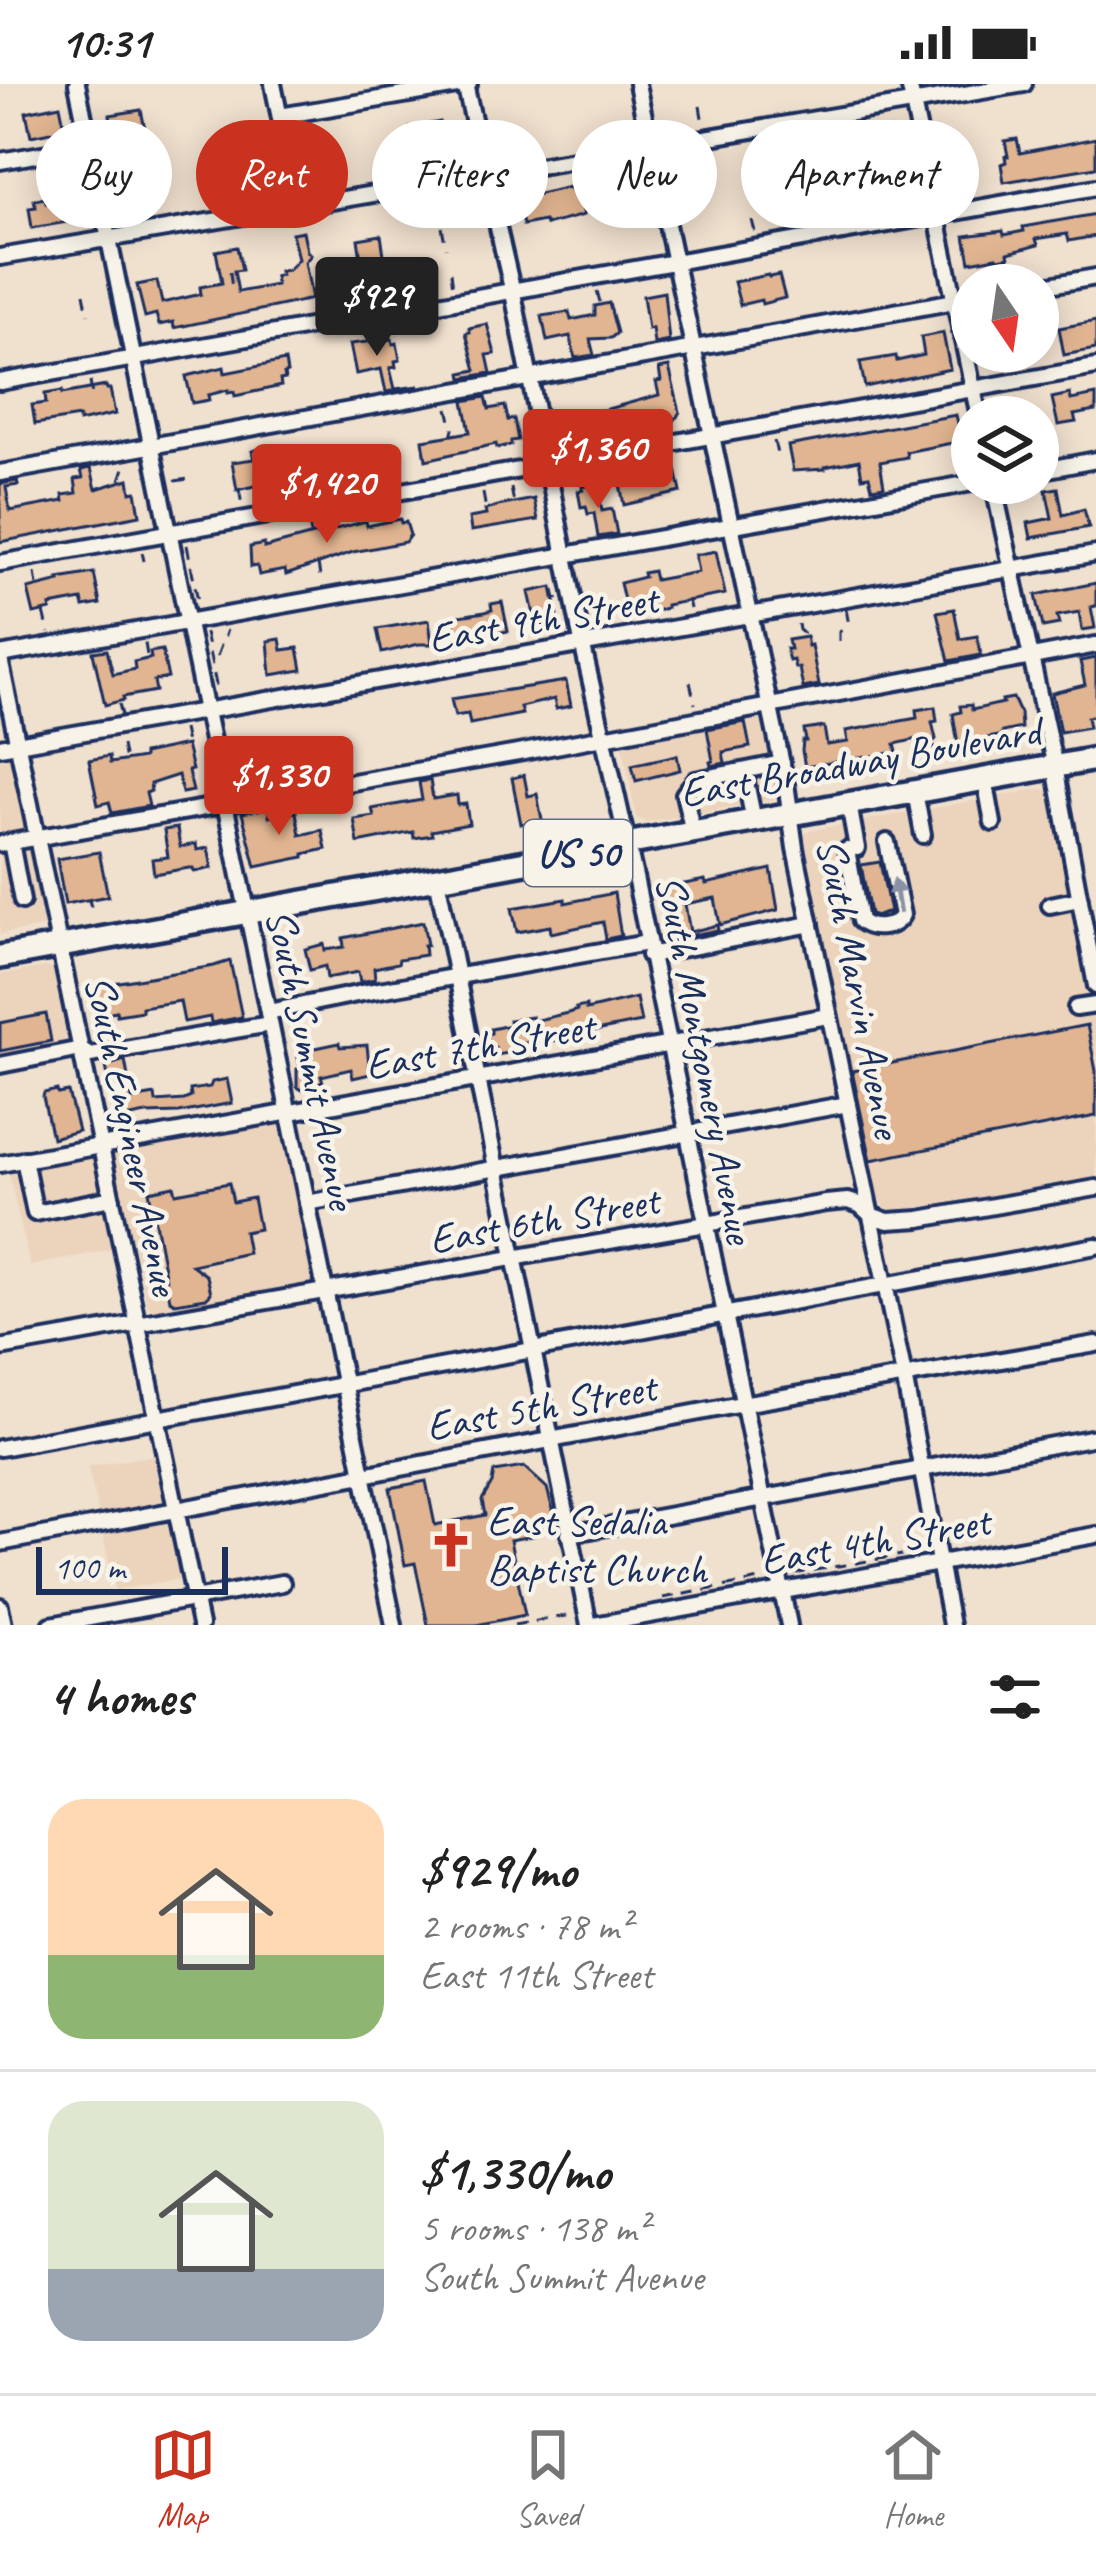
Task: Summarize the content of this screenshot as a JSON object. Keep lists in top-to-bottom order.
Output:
{
  "streets": {
    "highway": ["East Broadway Boulevard", "US 50"],
    "street": [
      "East 9th Street",
      "South Marvin Avenue",
      "East 7th Street",
      "South Summit Avenue",
      "South Montgomery Avenue",
      "South Engineer Avenue",
      "East 6th Street",
      "East 5th Street",
      "East 4th Street"
    ]
  },
  "crossings": [
    ["East 9th Street", "South Marvin Avenue"],
    ["East 9th Street", "South Summit Avenue"],
    ["East 9th Street", "South Montgomery Avenue"],
    ["East 9th Street", "South Engineer Avenue"],
    ["East Broadway Boulevard", "South Marvin Avenue"],
    ["East Broadway Boulevard", "South Summit Avenue"],
    ["East Broadway Boulevard", "South Montgomery Avenue"],
    ["East Broadway Boulevard", "South Engineer Avenue"],
    ["South Marvin Avenue", "East 7th Street"],
    ["South Marvin Avenue", "East 6th Street"],
    ["South Marvin Avenue", "East 5th Street"],
    ["South Marvin Avenue", "East 4th Street"],
    ["East 7th Street", "South Summit Avenue"],
    ["East 7th Street", "South Montgomery Avenue"],
    ["East 7th Street", "South Engineer Avenue"],
    ["South Summit Avenue", "East 6th Street"],
    ["South Summit Avenue", "East 5th Street"],
    ["South Montgomery Avenue", "East 6th Street"],
    ["South Montgomery Avenue", "East 5th Street"],
    ["South Montgomery Avenue", "East 4th Street"],
    ["South Engineer Avenue", "East 6th Street"],
    ["South Engineer Avenue", "East 5th Street"]
  ],
  "places": {
    "church": ["East Sedalia Baptist Church"]
  },
  "scale_bar": "100 m",
  "north": "bottom",
  "page": {
    "status": "10:31",
    "chip": [
      "Buy",
      "Rent",
      "Filters",
      "New",
      "Apartment"
    ],
    "price": [
      "$929",
      "$1,360",
      "$1,420",
      "$1,330"
    ],
    "scale": "100 m",
    "heading": "4 homes",
    "list": [
      {
        "name": "$929/mo",
        "note": "2 rooms · 78 m² · East 11th Street"
      },
      {
        "name": "$1,330/mo",
        "note": "5 rooms · 138 m² · South Summit Avenue"
      }
    ],
    "tabs": ["Map", "Saved", "Home"]
  }
}
